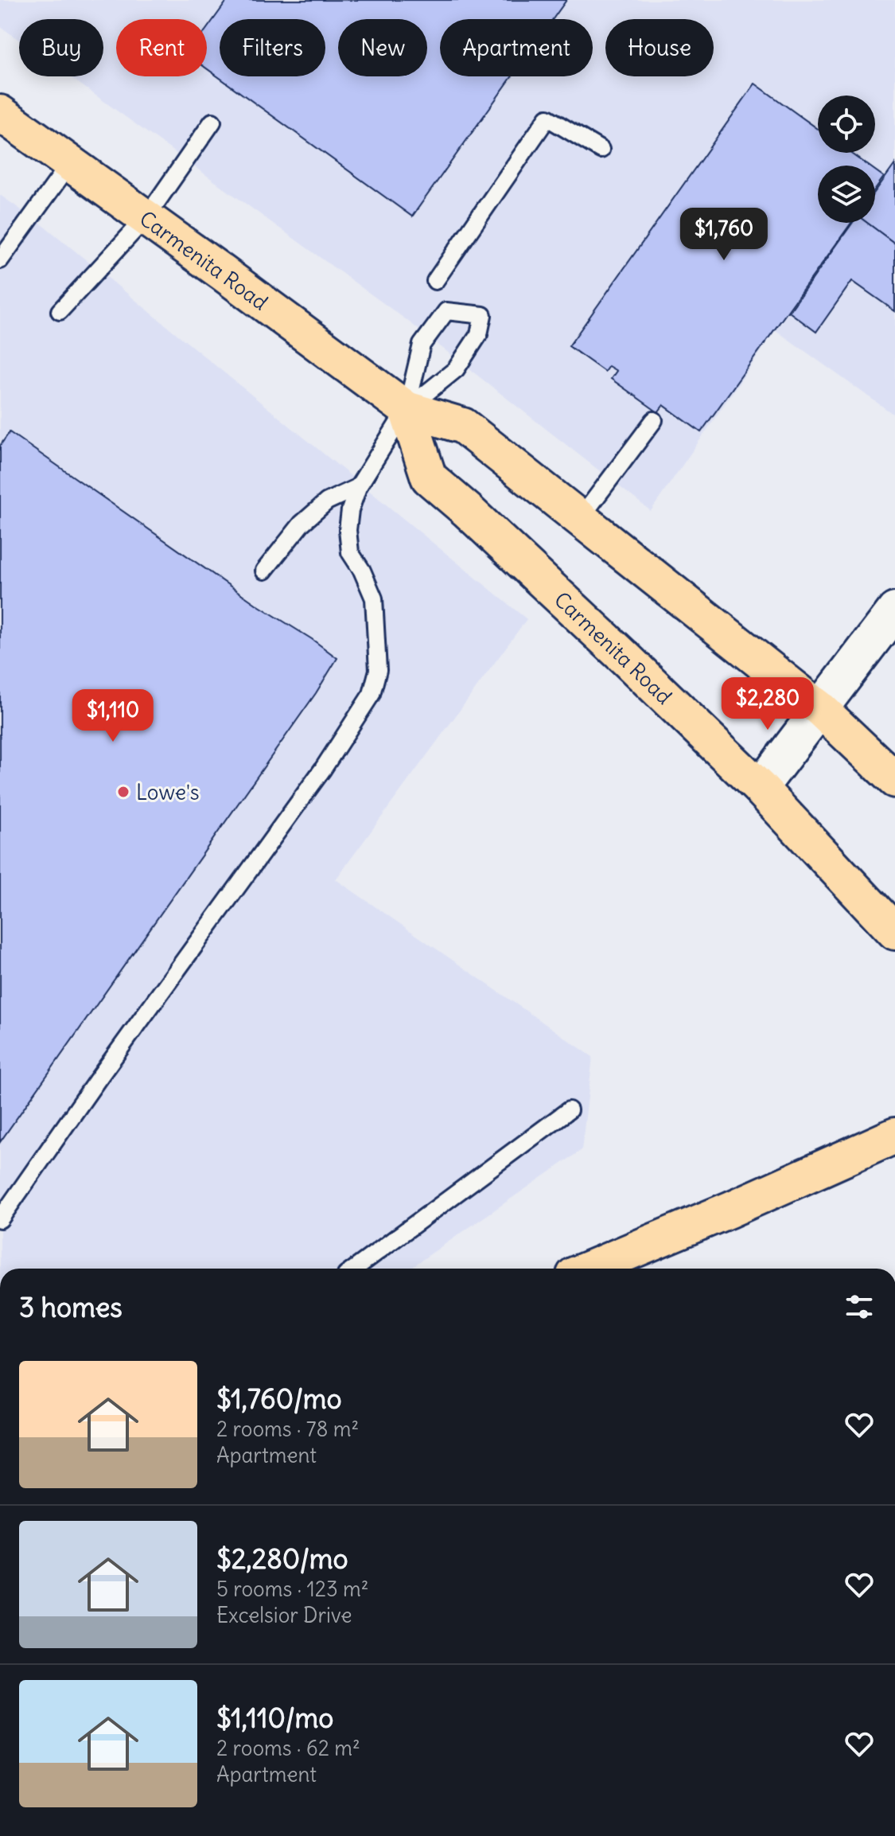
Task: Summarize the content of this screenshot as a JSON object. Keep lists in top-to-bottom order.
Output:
{
  "streets": {
    "main road": ["Carmenita Road"]
  },
  "places": ["Lowe's"],
  "page": {
    "chip": [
      "Buy",
      "Rent",
      "Filters",
      "New",
      "Apartment",
      "House"
    ],
    "price": ["$1,760", "$2,280", "$1,110"],
    "heading": "3 homes",
    "list": [
      {
        "name": "$1,760/mo",
        "note": "2 rooms · 78 m² · Apartment"
      },
      {
        "name": "$2,280/mo",
        "note": "5 rooms · 123 m² · Excelsior Drive"
      },
      {
        "name": "$1,110/mo",
        "note": "2 rooms · 62 m² · Apartment"
      }
    ]
  }
}
